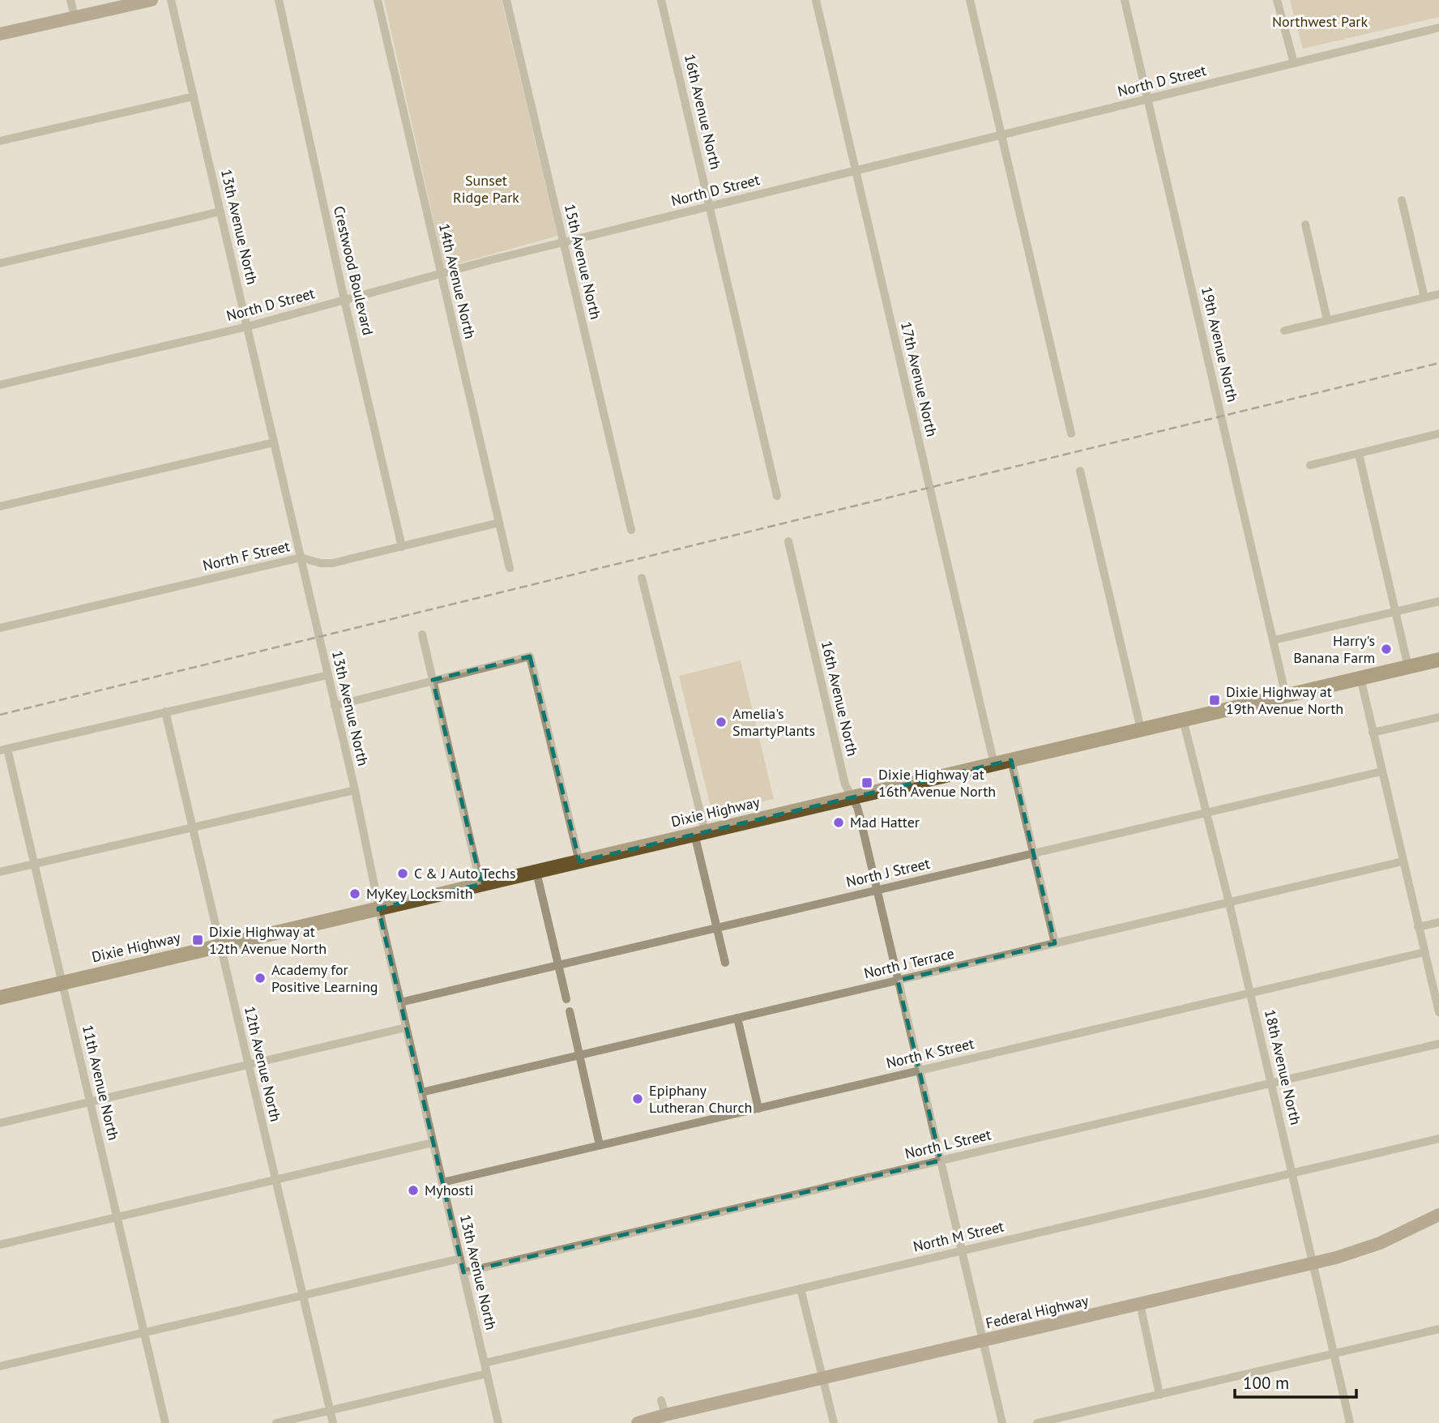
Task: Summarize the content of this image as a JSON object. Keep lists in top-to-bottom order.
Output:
{
  "streets": {
    "main road": ["Dixie Highway", "Federal Highway"],
    "street": [
      "North D Street",
      "16th Avenue North",
      "13th Avenue North",
      "15th Avenue North",
      "Crestwood Boulevard",
      "14th Avenue North",
      "19th Avenue North",
      "17th Avenue North",
      "North F Street",
      "North J Street",
      "North J Terrace",
      "North K Street",
      "12th Avenue North",
      "18th Avenue North",
      "11th Avenue North",
      "North L Street",
      "North M Street"
    ]
  },
  "crossings": [
    ["North D Street", "16th Avenue North"],
    ["North D Street", "13th Avenue North"],
    ["North D Street", "15th Avenue North"],
    ["North D Street", "Crestwood Boulevard"],
    ["North D Street", "14th Avenue North"],
    ["North D Street", "19th Avenue North"],
    ["North D Street", "17th Avenue North"],
    ["16th Avenue North", "Dixie Highway"],
    ["16th Avenue North", "North J Street"],
    ["16th Avenue North", "North J Terrace"],
    ["16th Avenue North", "North K Street"],
    ["16th Avenue North", "North L Street"],
    ["16th Avenue North", "North M Street"],
    ["16th Avenue North", "Federal Highway"],
    ["13th Avenue North", "North F Street"],
    ["13th Avenue North", "Dixie Highway"],
    ["13th Avenue North", "North J Street"],
    ["13th Avenue North", "North J Terrace"],
    ["13th Avenue North", "North K Street"],
    ["13th Avenue North", "North L Street"],
    ["13th Avenue North", "North M Street"],
    ["Crestwood Boulevard", "North F Street"],
    ["14th Avenue North", "North F Street"],
    ["19th Avenue North", "Dixie Highway"],
    ["17th Avenue North", "Dixie Highway"],
    ["Dixie Highway", "12th Avenue North"],
    ["Dixie Highway", "18th Avenue North"],
    ["Dixie Highway", "11th Avenue North"],
    ["North J Street", "18th Avenue North"],
    ["North J Terrace", "18th Avenue North"],
    ["North K Street", "18th Avenue North"],
    ["18th Avenue North", "North L Street"],
    ["18th Avenue North", "North M Street"],
    ["18th Avenue North", "Federal Highway"]
  ],
  "parks": ["Northwest Park", "Sunset Ridge Park"],
  "places": {
    "other": [
      "Harry's Banana Farm",
      "Amelia's SmartyPlants",
      "Mad Hatter",
      "C & J Auto Techs",
      "MyKey Locksmith",
      "Academy for Positive Learning",
      "Epiphany Lutheran Church",
      "Myhosti"
    ],
    "transit": ["Dixie Highway at 19th Avenue North", "Dixie Highway at 16th Avenue North", "Dixie Highway at 12th Avenue North"]
  },
  "scale_bar": "100 m"
}
